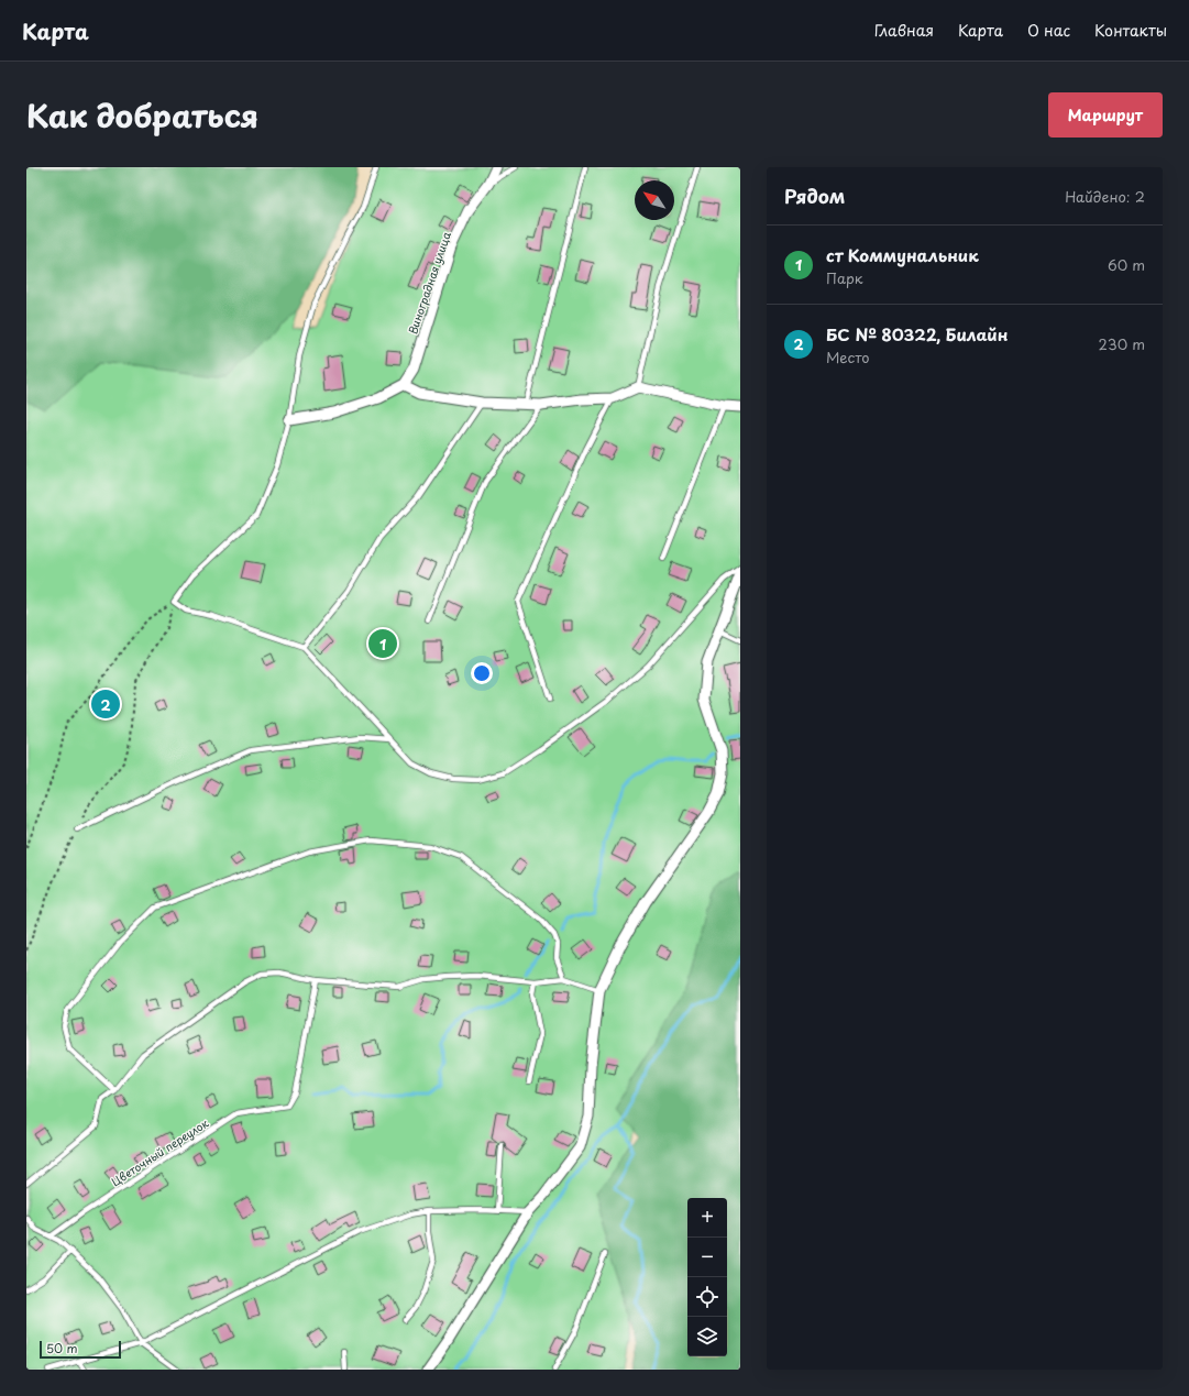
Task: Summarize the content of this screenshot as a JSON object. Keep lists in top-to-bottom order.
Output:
{
  "streets": {
    "street": ["Виноградная улица"],
    "lane": ["Цветочный переулок"]
  },
  "scale_bar": "50 m",
  "north": "top left",
  "page": {
    "header": "Карта",
    "nav": [
      "Главная",
      "Карта",
      "О нас",
      "Контакты"
    ],
    "title": "Как добраться",
    "buttons": "Маршрут",
    "heading": ["Рядом", "Найдено: 2"],
    "list": [
      {
        "mark": "1",
        "name": "ст Коммунальник",
        "note": "Парк",
        "value": "60 m"
      },
      {
        "mark": "2",
        "name": "БС № 80322, Билайн",
        "note": "Место",
        "value": "230 m"
      }
    ],
    "pins": ["1", "2"],
    "map_buttons": ["+", "−"],
    "scale": "50 m"
  }
}
